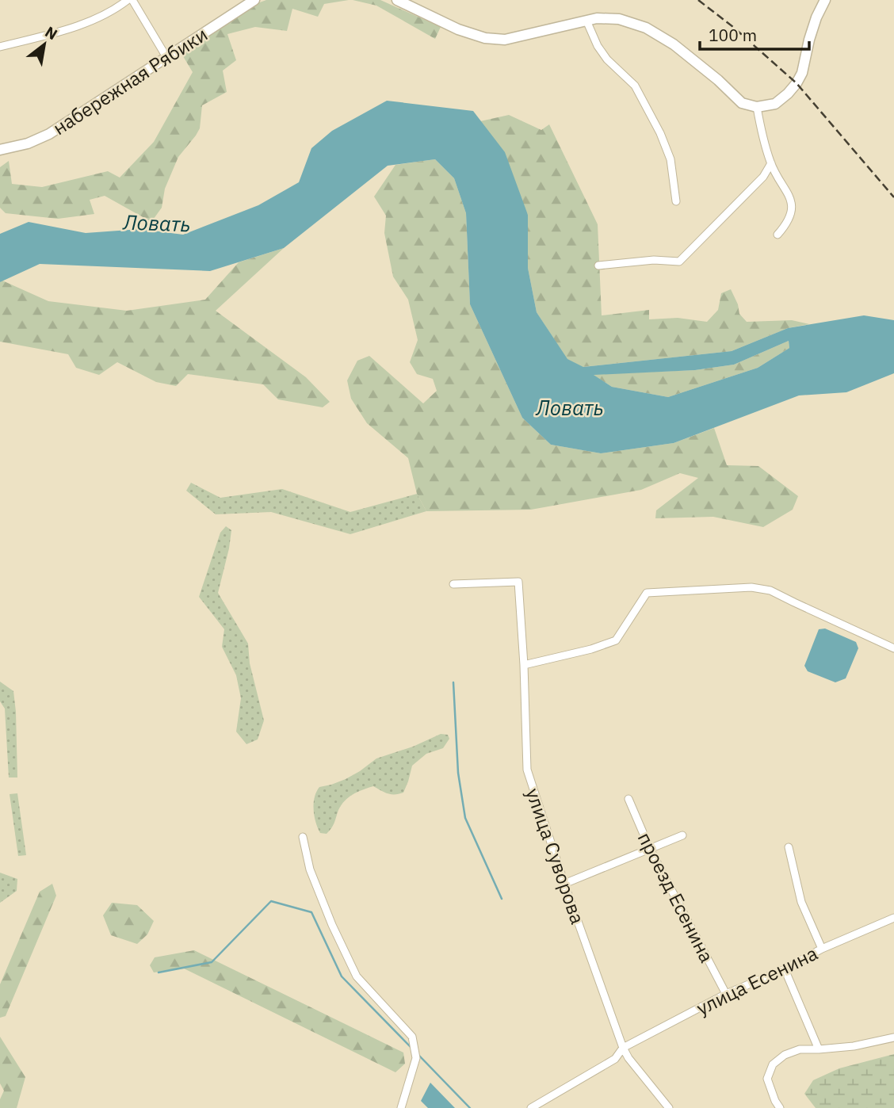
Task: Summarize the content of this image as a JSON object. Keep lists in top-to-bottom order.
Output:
{
  "streets": {
    "street": [
      "набережная Рябики",
      "улица Суворова",
      "проезд Есенина",
      "улица Есенина"
    ]
  },
  "crossings": [
    ["улица Суворова", "улица Есенина"],
    ["проезд Есенина", "улица Есенина"]
  ],
  "water": ["Ловать"],
  "scale_bar": "100 m",
  "north": "top right"
}
